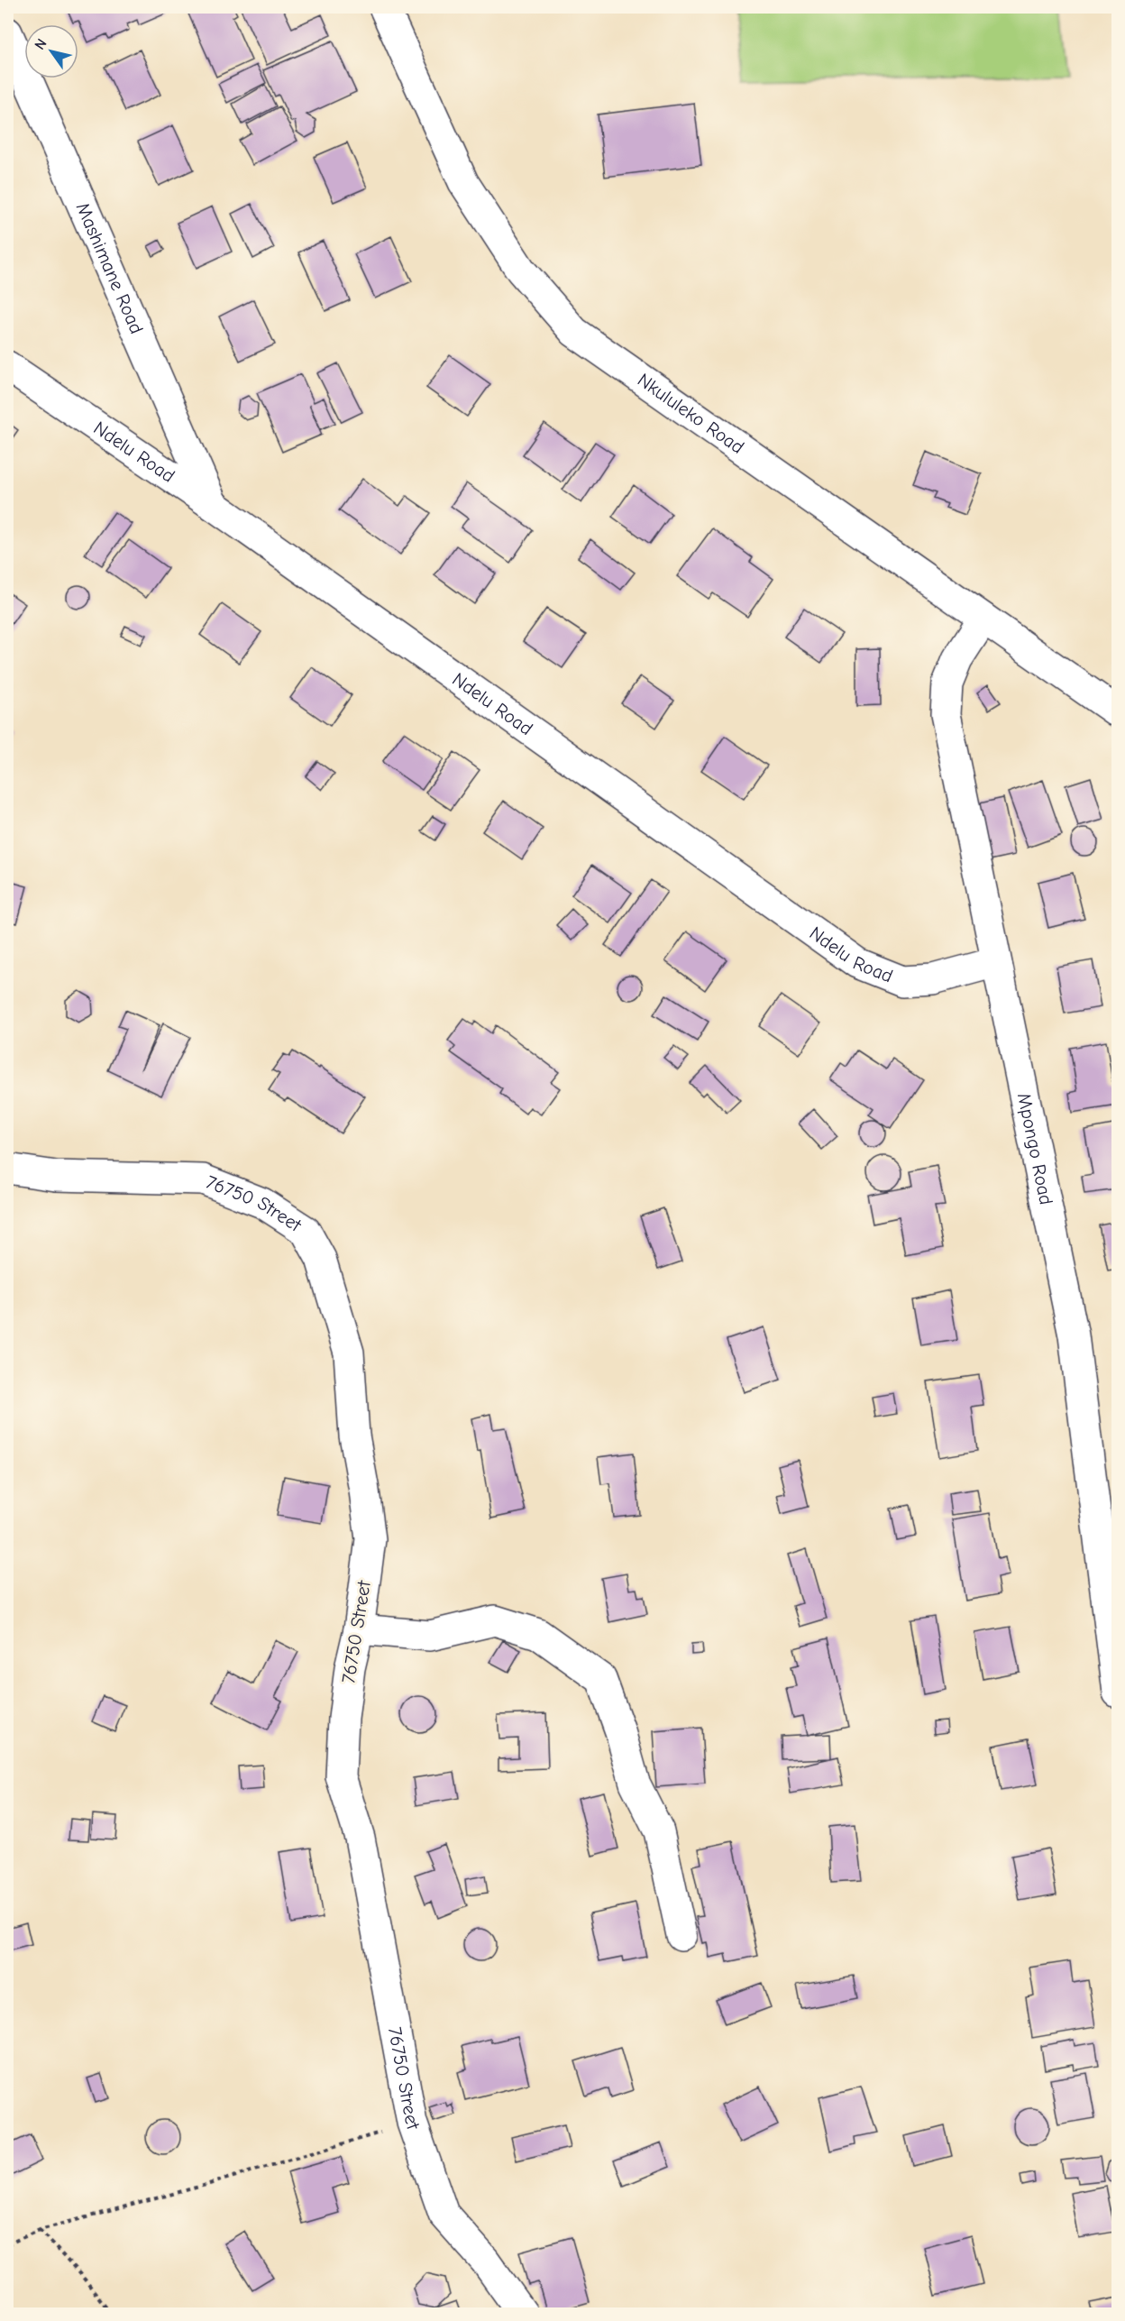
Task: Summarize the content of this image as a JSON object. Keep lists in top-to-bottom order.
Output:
{
  "streets": {
    "street": [
      "Mashimane Road",
      "Nkululeko Road",
      "Ndelu Road",
      "Mpongo Road",
      "76750 Street"
    ]
  },
  "crossings": [
    ["Mashimane Road", "Ndelu Road"],
    ["Nkululeko Road", "Mpongo Road"],
    ["Ndelu Road", "Mpongo Road"]
  ],
  "north": "top left"
}
